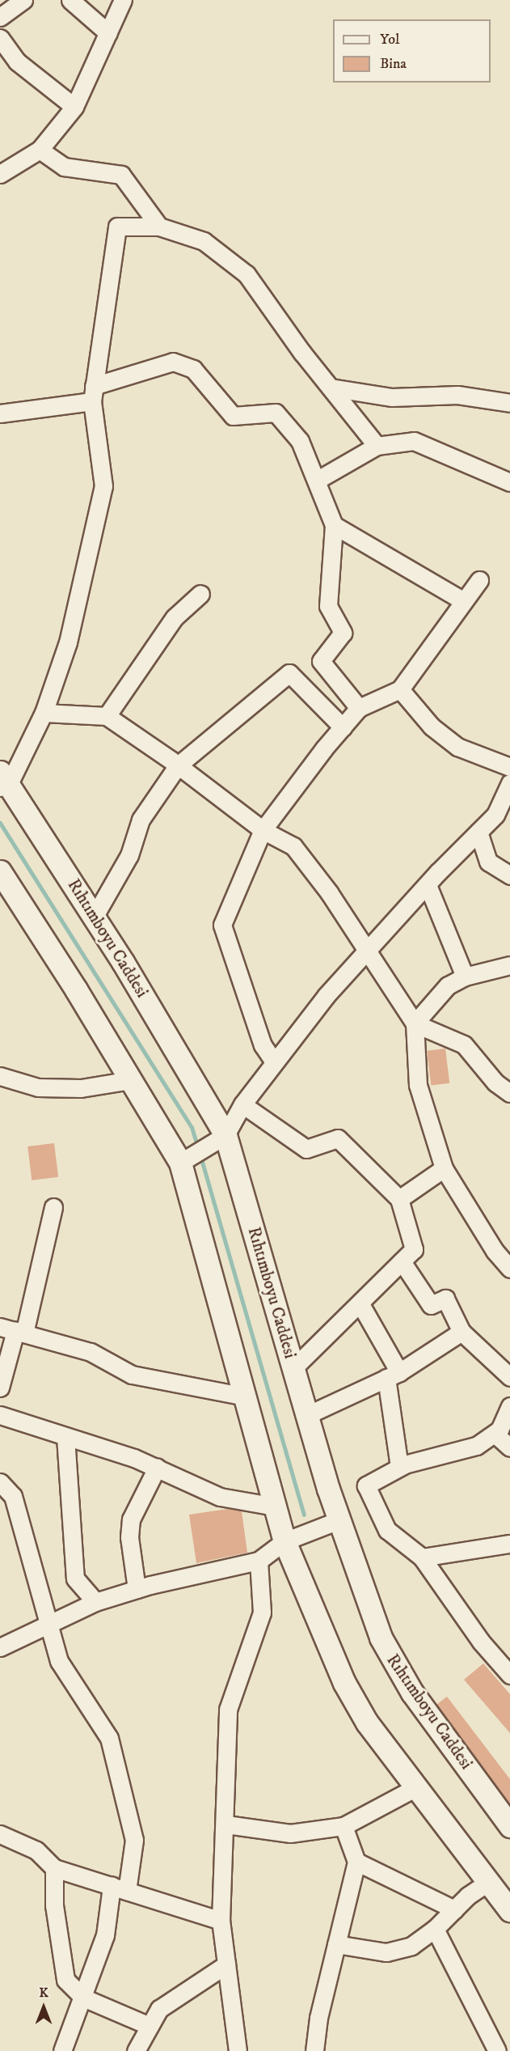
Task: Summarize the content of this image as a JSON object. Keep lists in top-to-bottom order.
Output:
{
  "streets": {
    "street": ["Rıhtımboyu Caddesi"]
  },
  "legend": ["Yol", "Bina"],
  "north": "top"
}
